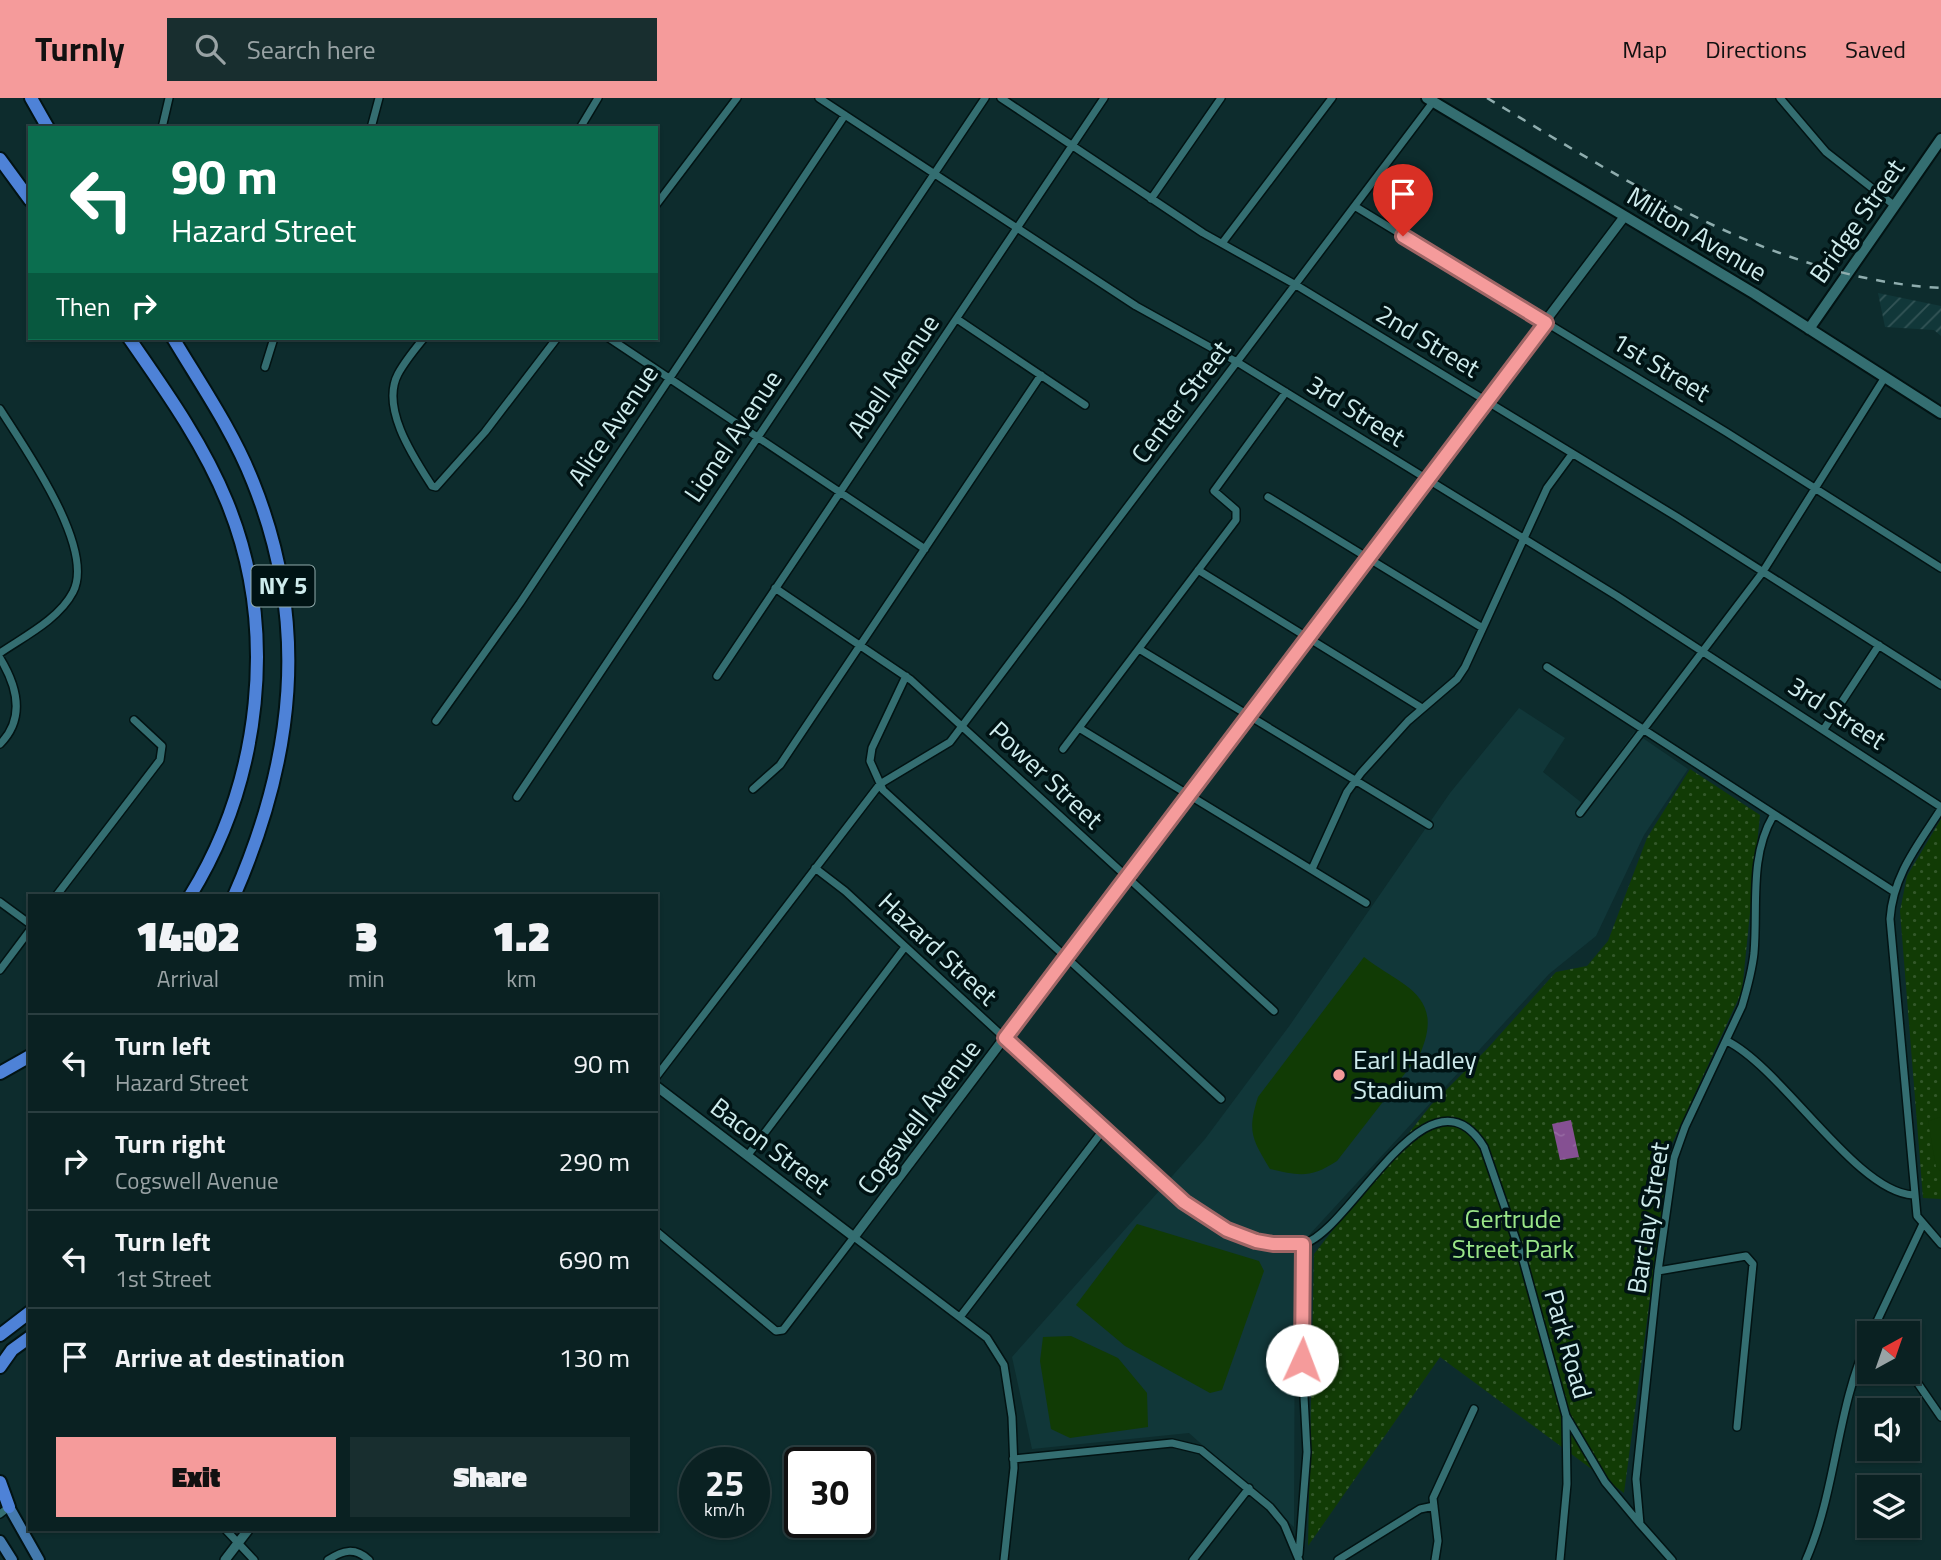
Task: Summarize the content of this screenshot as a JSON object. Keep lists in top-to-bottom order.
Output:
{
  "streets": {
    "highway": ["NY 5"],
    "main road": ["Bridge Street", "Milton Avenue"],
    "street": [
      "2nd Street",
      "1st Street",
      "Abell Avenue",
      "Center Street",
      "3rd Street",
      "Alice Avenue",
      "Lionel Avenue",
      "Power Street",
      "Hazard Street",
      "Cogswell Avenue",
      "Bacon Street",
      "Barclay Street",
      "Park Road"
    ]
  },
  "crossings": [
    ["Bridge Street", "Milton Avenue"],
    ["Milton Avenue", "Center Street"],
    ["Milton Avenue", "Cogswell Avenue"],
    ["2nd Street", "Abell Avenue"],
    ["2nd Street", "Center Street"],
    ["2nd Street", "Cogswell Avenue"],
    ["1st Street", "Center Street"],
    ["1st Street", "Cogswell Avenue"],
    ["Abell Avenue", "3rd Street"],
    ["Abell Avenue", "Power Street"],
    ["Center Street", "3rd Street"],
    ["Center Street", "Power Street"],
    ["3rd Street", "Alice Avenue"],
    ["3rd Street", "Lionel Avenue"],
    ["3rd Street", "Cogswell Avenue"],
    ["Power Street", "Cogswell Avenue"],
    ["Hazard Street", "Cogswell Avenue"],
    ["Hazard Street", "Park Road"],
    ["Cogswell Avenue", "Bacon Street"],
    ["Barclay Street", "Park Road"]
  ],
  "parks": ["Gertrude Street Park"],
  "places": ["Earl Hadley Stadium"],
  "north": "top right",
  "page": {
    "header": "Turnly",
    "search": "Search here",
    "nav": ["Map", "Directions", "Saved"],
    "turn": ["90 m", "Hazard Street"],
    "then": "Then",
    "eta": [
      "14:02",
      "Arrival",
      "3",
      "min",
      "1.2",
      "km"
    ],
    "list": [
      {
        "name": "Turn left",
        "note": "Hazard Street",
        "value": "90 m"
      },
      {
        "name": "Turn right",
        "note": "Cogswell Avenue",
        "value": "290 m"
      },
      {
        "name": "Turn left",
        "note": "1st Street",
        "value": "690 m"
      },
      {
        "name": "Arrive at destination",
        "value": "130 m"
      }
    ],
    "buttons": ["Exit", "Share"],
    "speed": "25 km/h",
    "limit": "30"
  }
}
